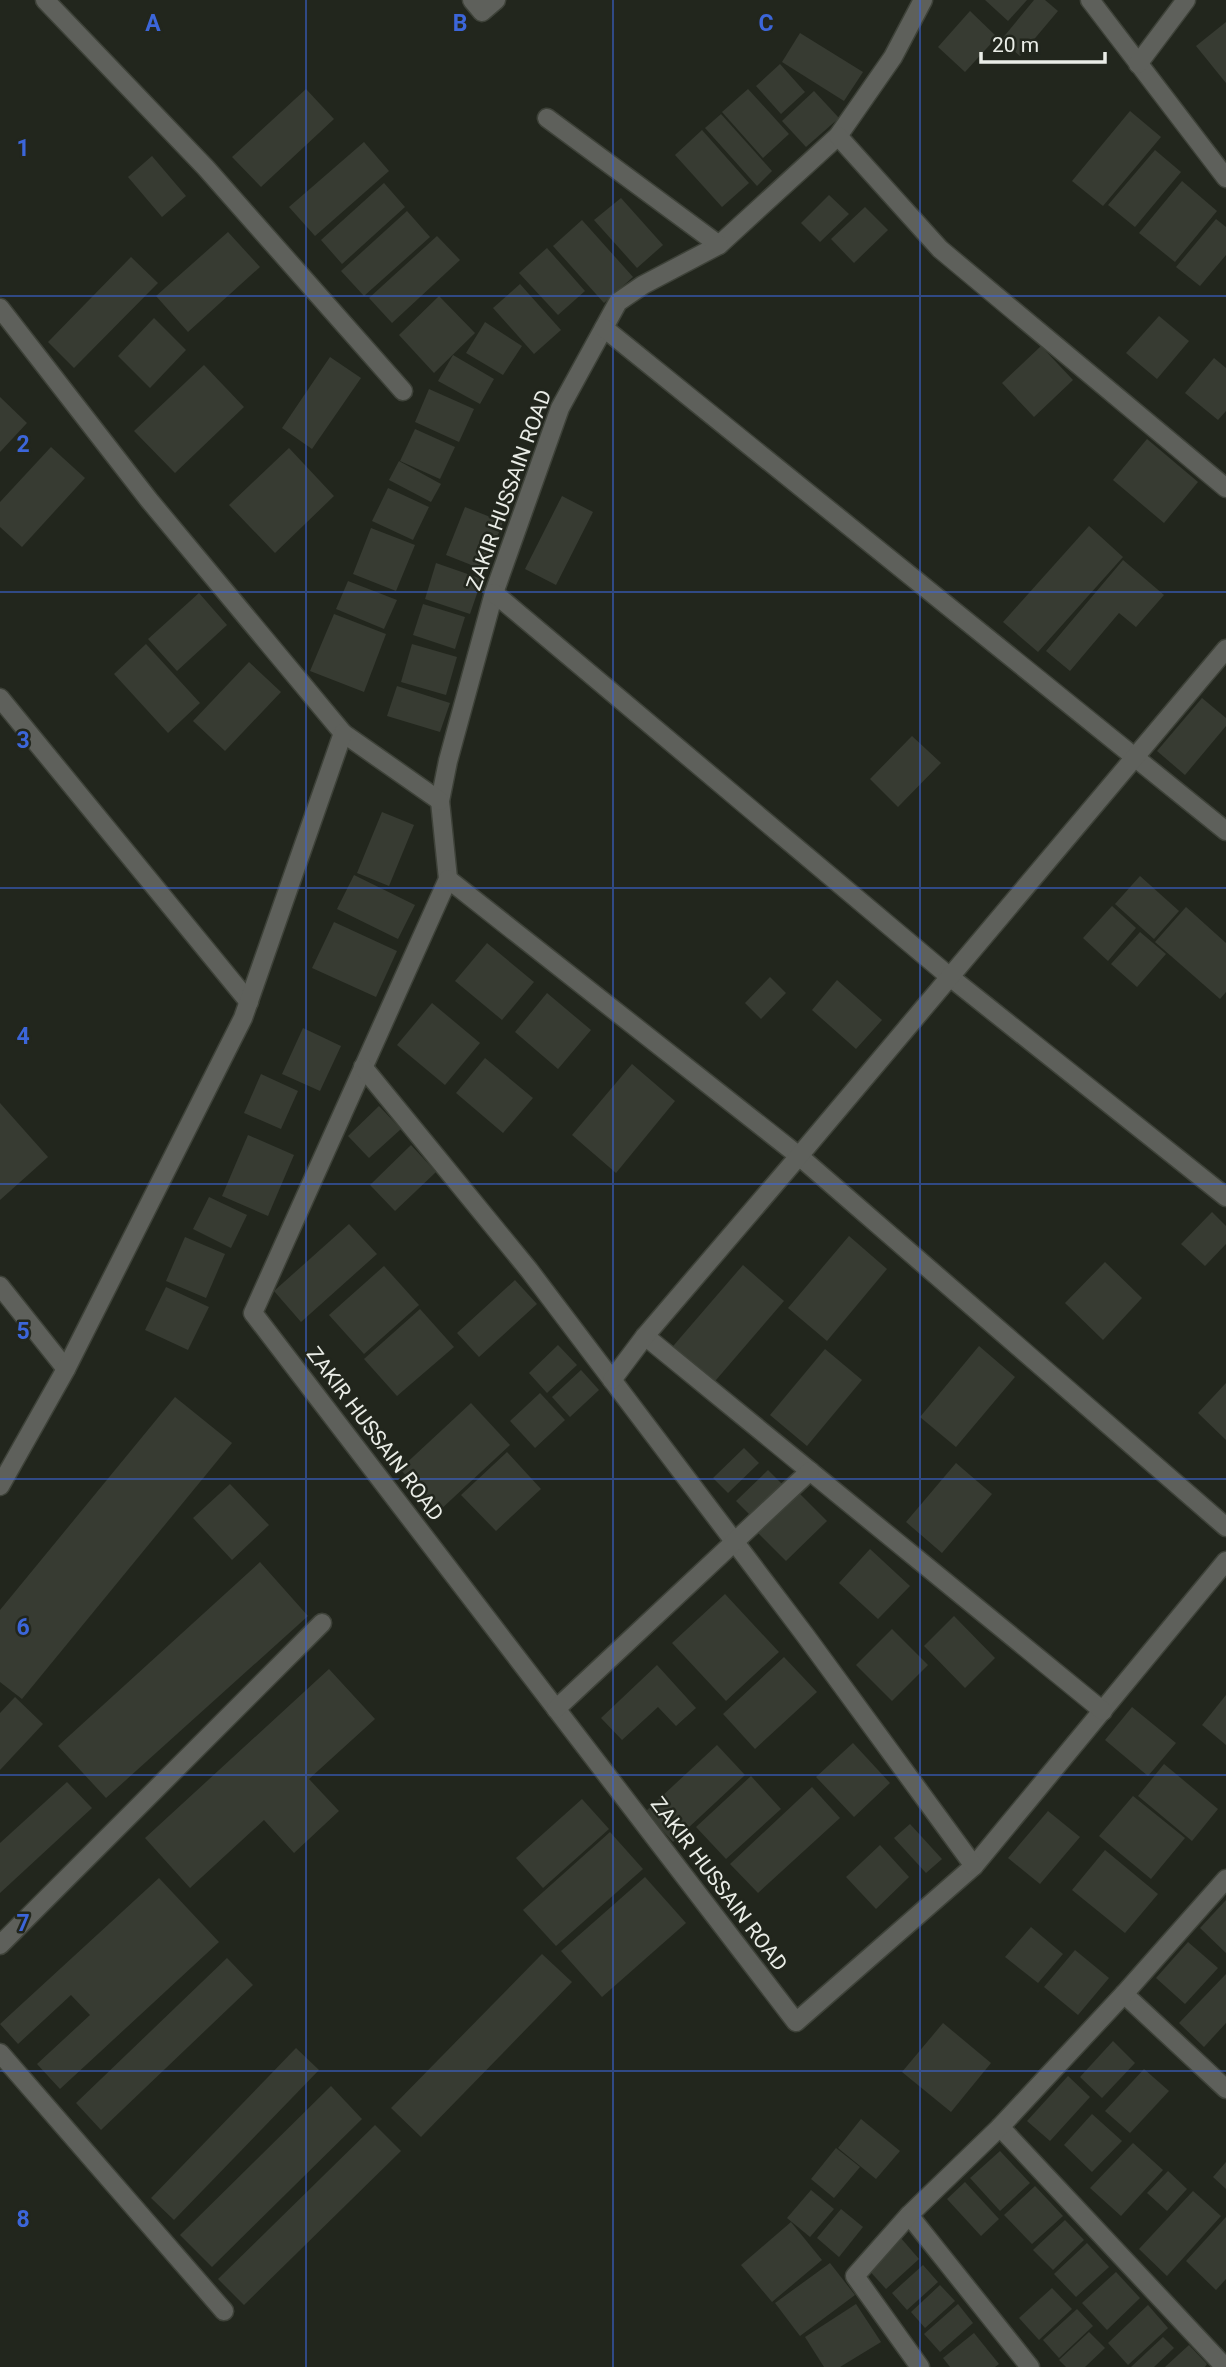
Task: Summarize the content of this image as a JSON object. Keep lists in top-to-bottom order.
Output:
{
  "streets": {
    "street": ["ZAKIR HUSSAIN ROAD"]
  },
  "scale_bar": "20 m",
  "grid": {
    "columns": ["A", "B", "C"],
    "rows": [
      "1",
      "2",
      "3",
      "4",
      "5",
      "6",
      "7",
      "8"
    ]
  }
}
